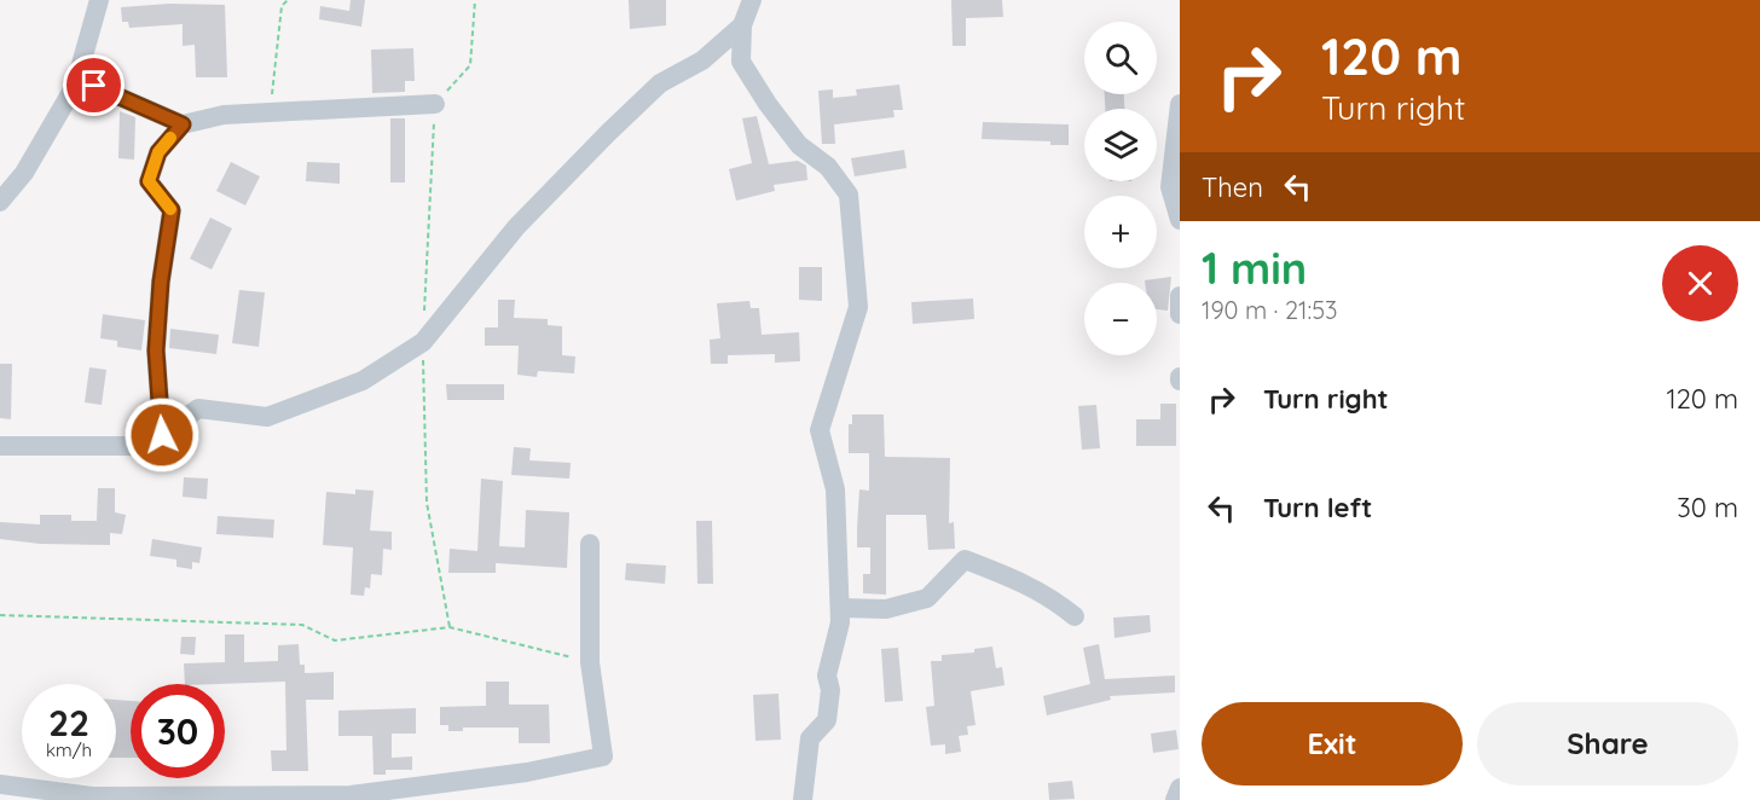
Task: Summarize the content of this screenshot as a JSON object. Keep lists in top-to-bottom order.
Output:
{
  "page": {
    "turn": ["120 m", "Turn right"],
    "map_buttons": ["+", "−"],
    "then": "Then",
    "heading": ["1 min", "190 m · 21:53"],
    "list": [
      {
        "name": "Turn right",
        "value": "120 m"
      },
      {
        "name": "Turn left",
        "value": "30 m"
      }
    ],
    "speed": "22 km/h",
    "limit": "30",
    "buttons": ["Exit", "Share"]
  }
}
